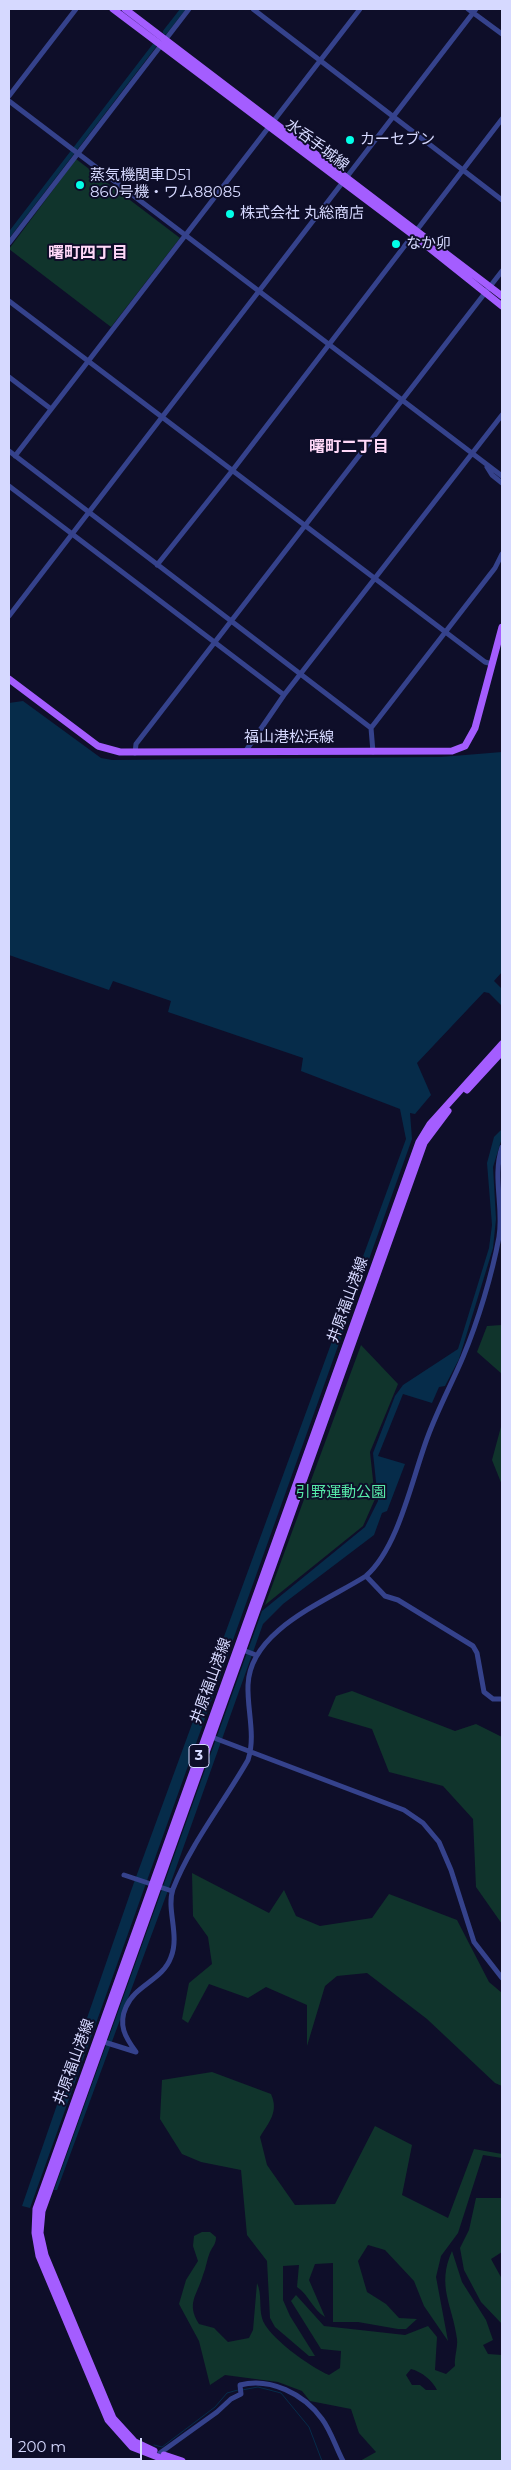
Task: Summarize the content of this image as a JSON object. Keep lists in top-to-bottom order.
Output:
{
  "streets": {
    "main road": [
      "水呑手城線",
      "福山港松浜線",
      "井原福山港線",
      "3"
    ]
  },
  "districts": ["曙町四丁目", "曙町二丁目"],
  "parks": ["引野運動公園"],
  "places": [
    "カーセブン",
    "蒸気機関車D51 860号機・ワム88085",
    "株式会社 丸総商店",
    "なか卯"
  ],
  "scale_bar": "200 m"
}
